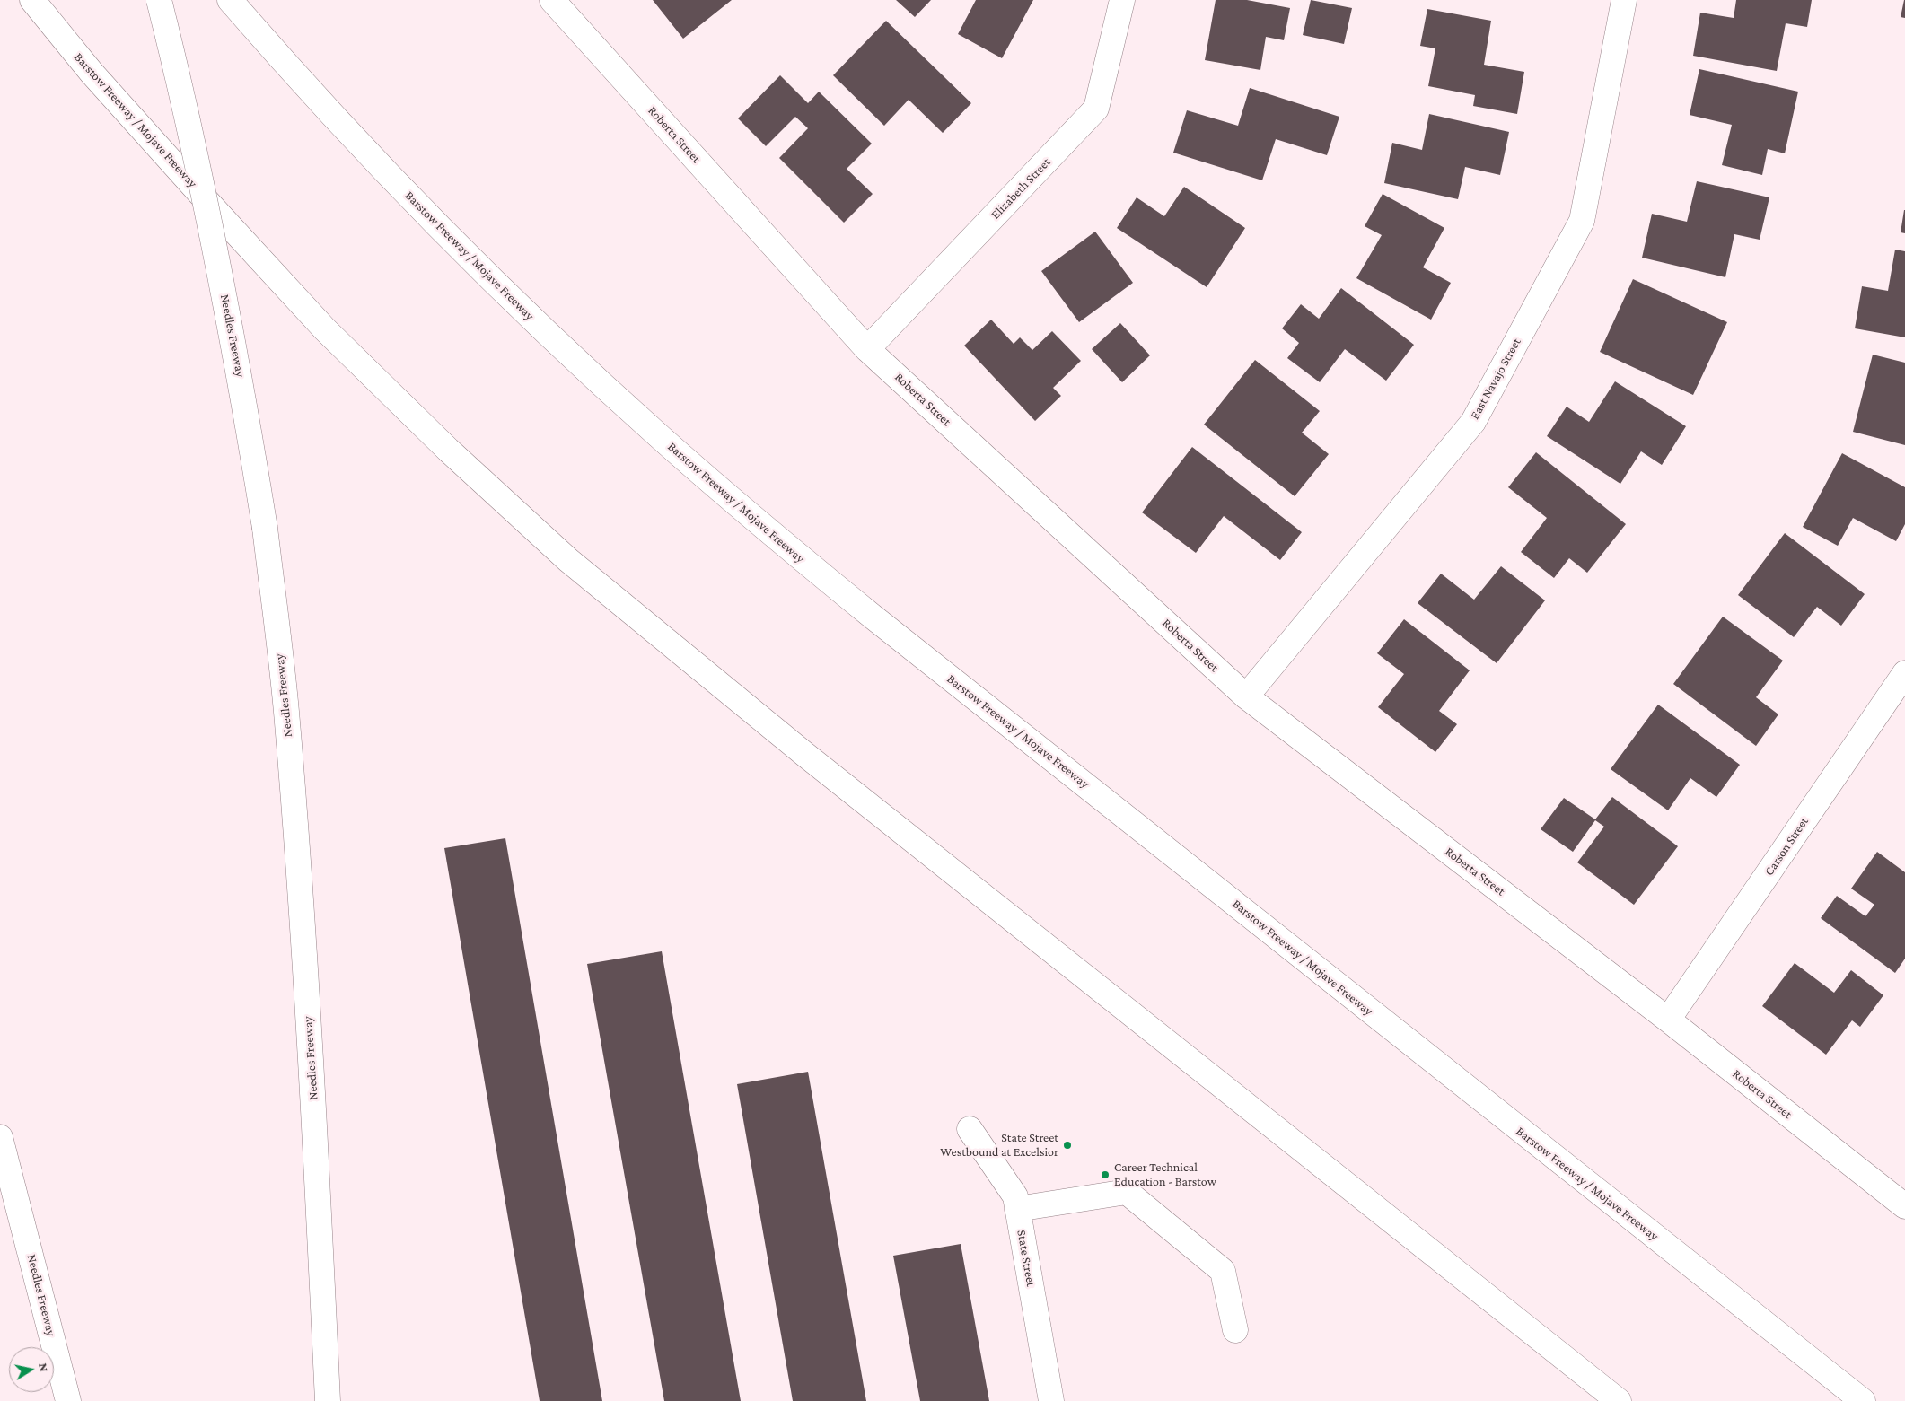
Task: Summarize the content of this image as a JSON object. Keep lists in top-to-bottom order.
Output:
{
  "streets": {
    "main road": [
      "Barstow Freeway / Mojave Freeway",
      "Roberta Street",
      "Elizabeth Street",
      "Needles Freeway",
      "East Navajo Street",
      "Carson Street",
      "State Street"
    ]
  },
  "crossings": [
    ["Roberta Street", "Elizabeth Street"],
    ["Roberta Street", "East Navajo Street"],
    ["Roberta Street", "Carson Street"]
  ],
  "places": ["State Street Westbound at Excelsior", "Career Technical Education - Barstow"],
  "north": "right"
}
